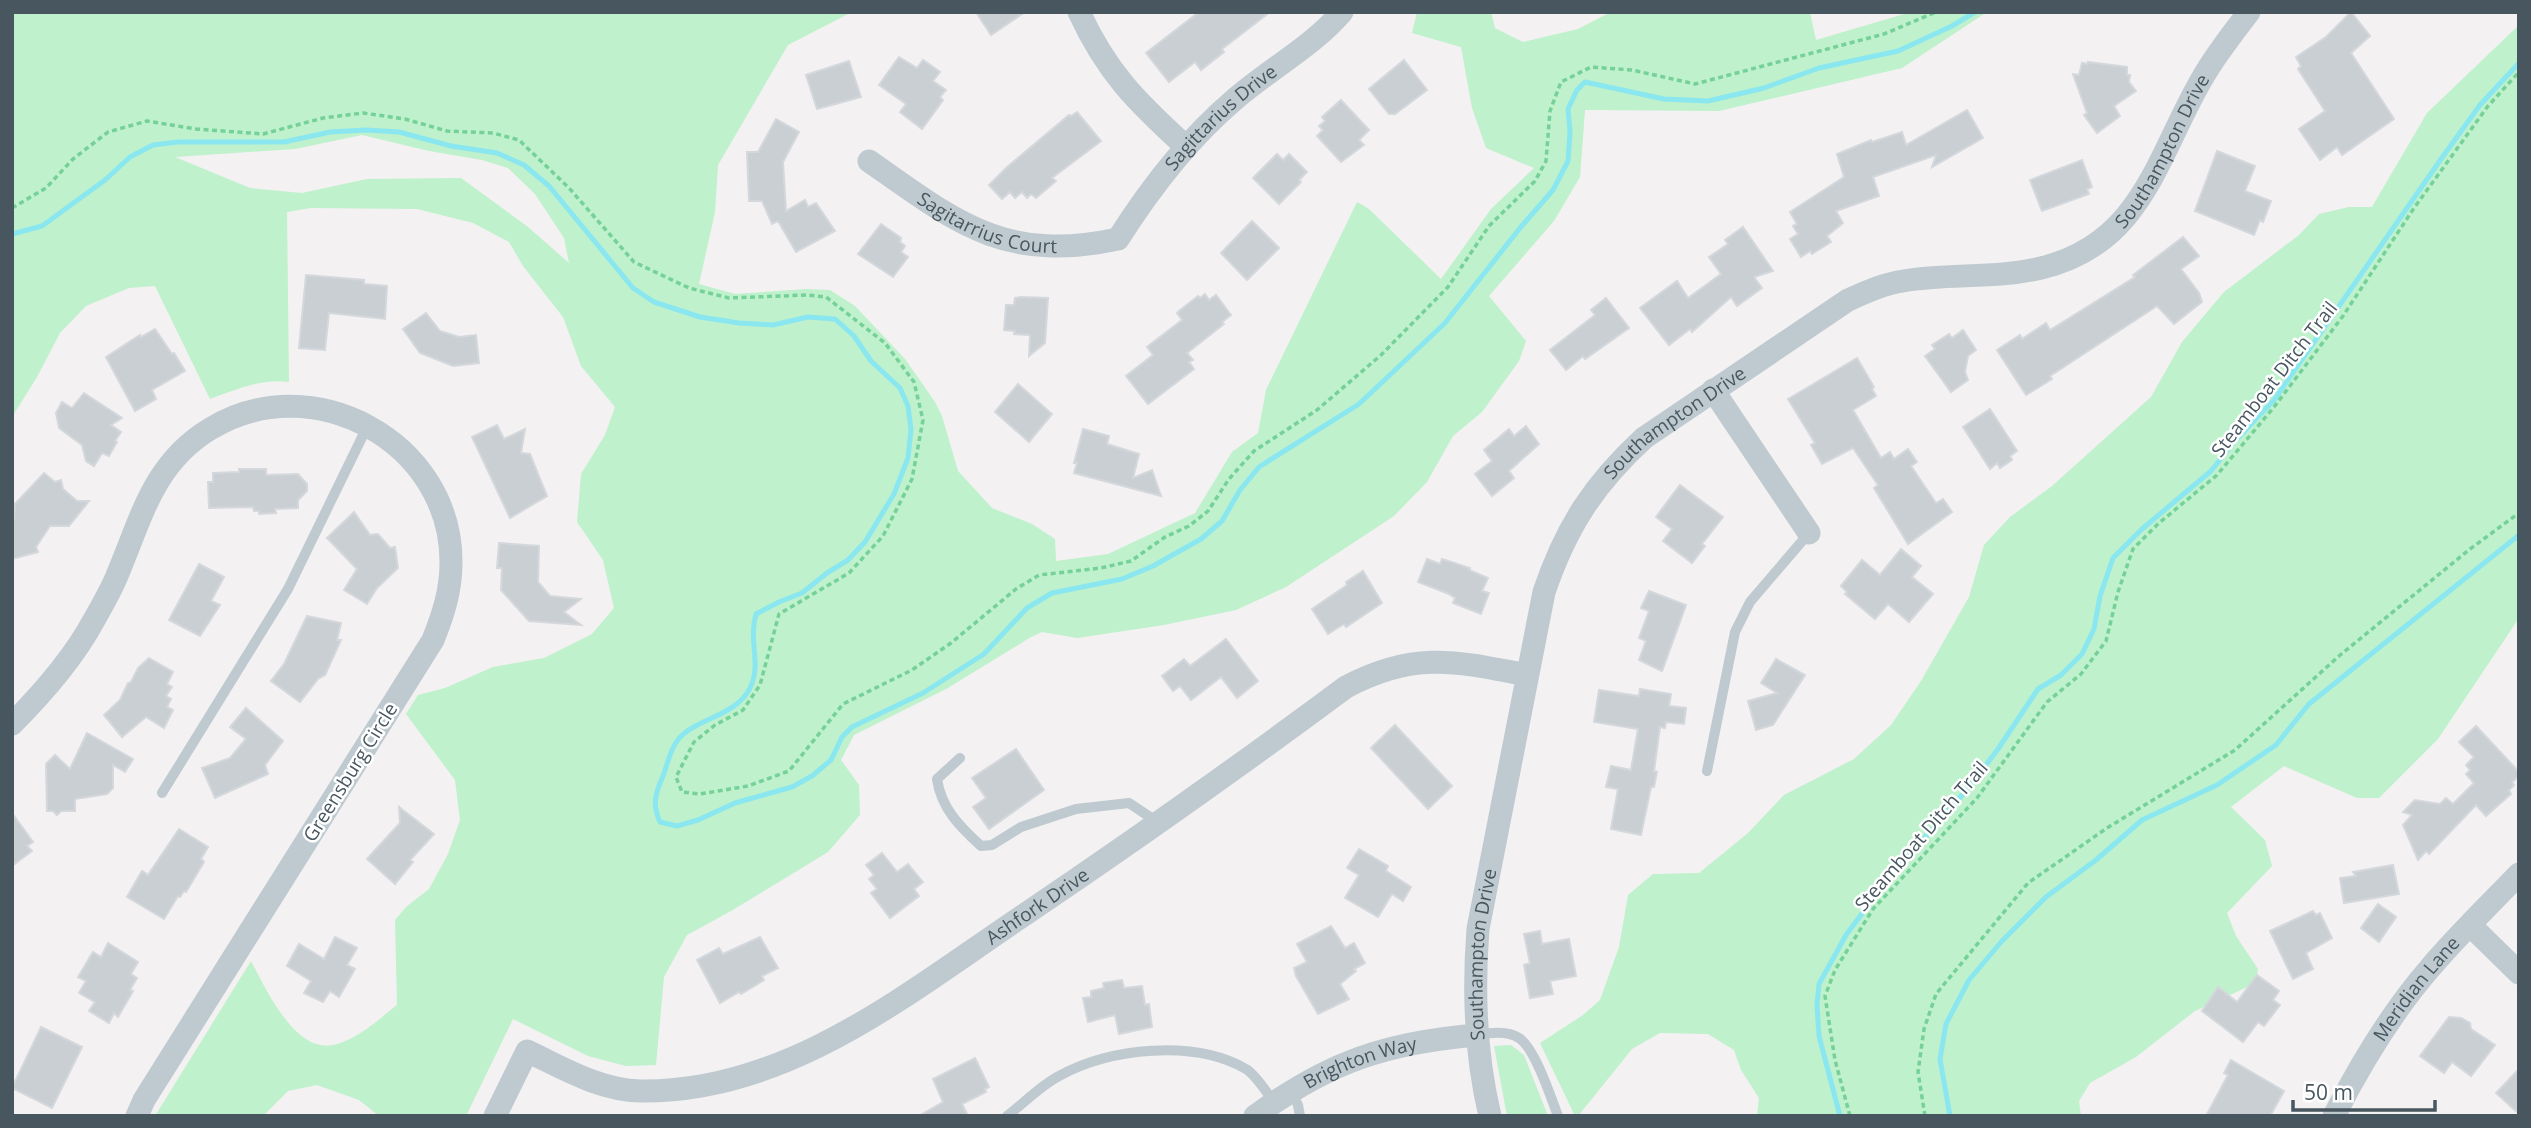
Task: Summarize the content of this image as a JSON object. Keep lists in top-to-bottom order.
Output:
{
  "streets": {
    "street": [
      "Sagittarius Drive",
      "Southampton Drive",
      "Sagitarrius Court",
      "Greensburg Circle",
      "Ashfork Drive",
      "Meridian Lane",
      "Brighton Way"
    ],
    "path": ["Steamboat Ditch Trail"]
  },
  "crossings": [
    ["Sagittarius Drive", "Sagitarrius Court"],
    ["Southampton Drive", "Ashfork Drive"],
    ["Southampton Drive", "Brighton Way"]
  ],
  "scale_bar": "50 m"
}
